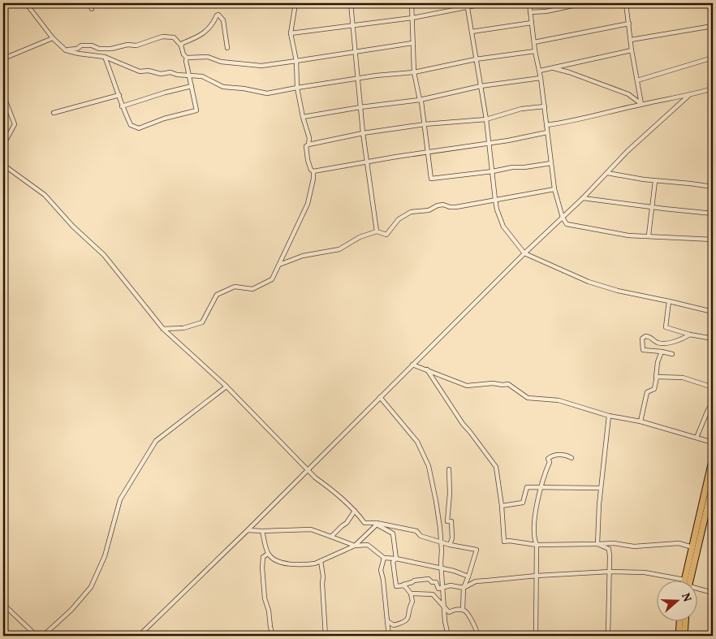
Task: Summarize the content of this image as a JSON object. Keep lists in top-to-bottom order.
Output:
{
  "north": "right"
}
